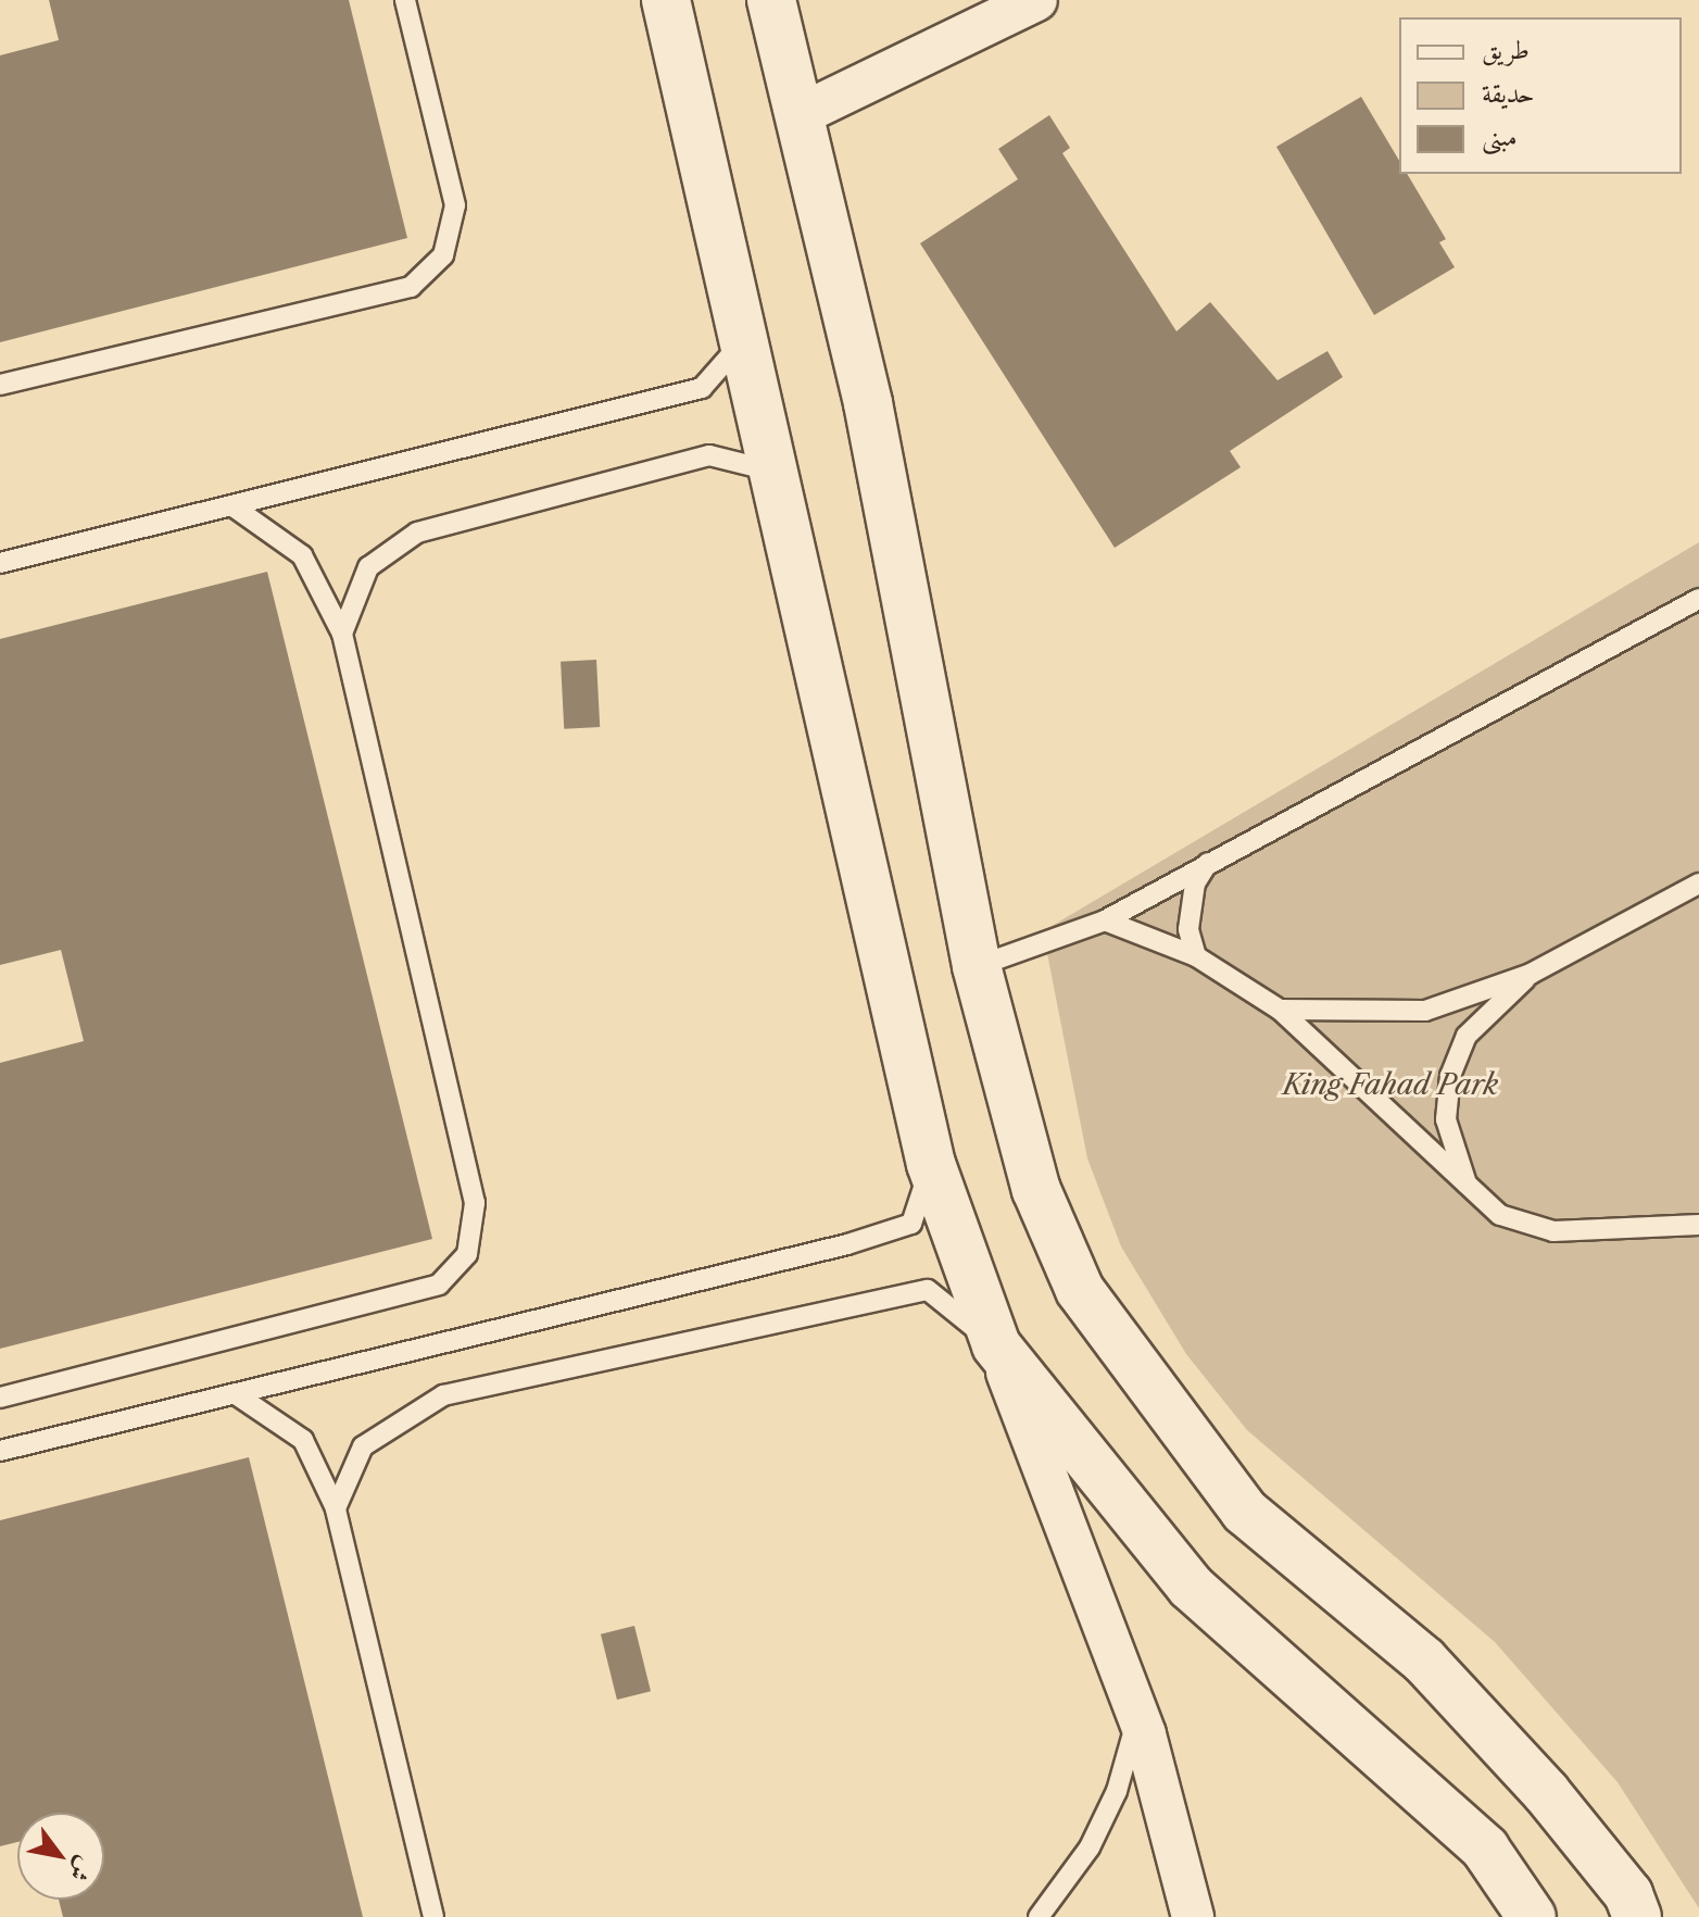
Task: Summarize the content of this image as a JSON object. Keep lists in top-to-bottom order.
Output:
{
  "parks": ["King Fahad Park"],
  "legend": ["طريق", "حديقة", "مبنى"],
  "north": "bottom right"
}
